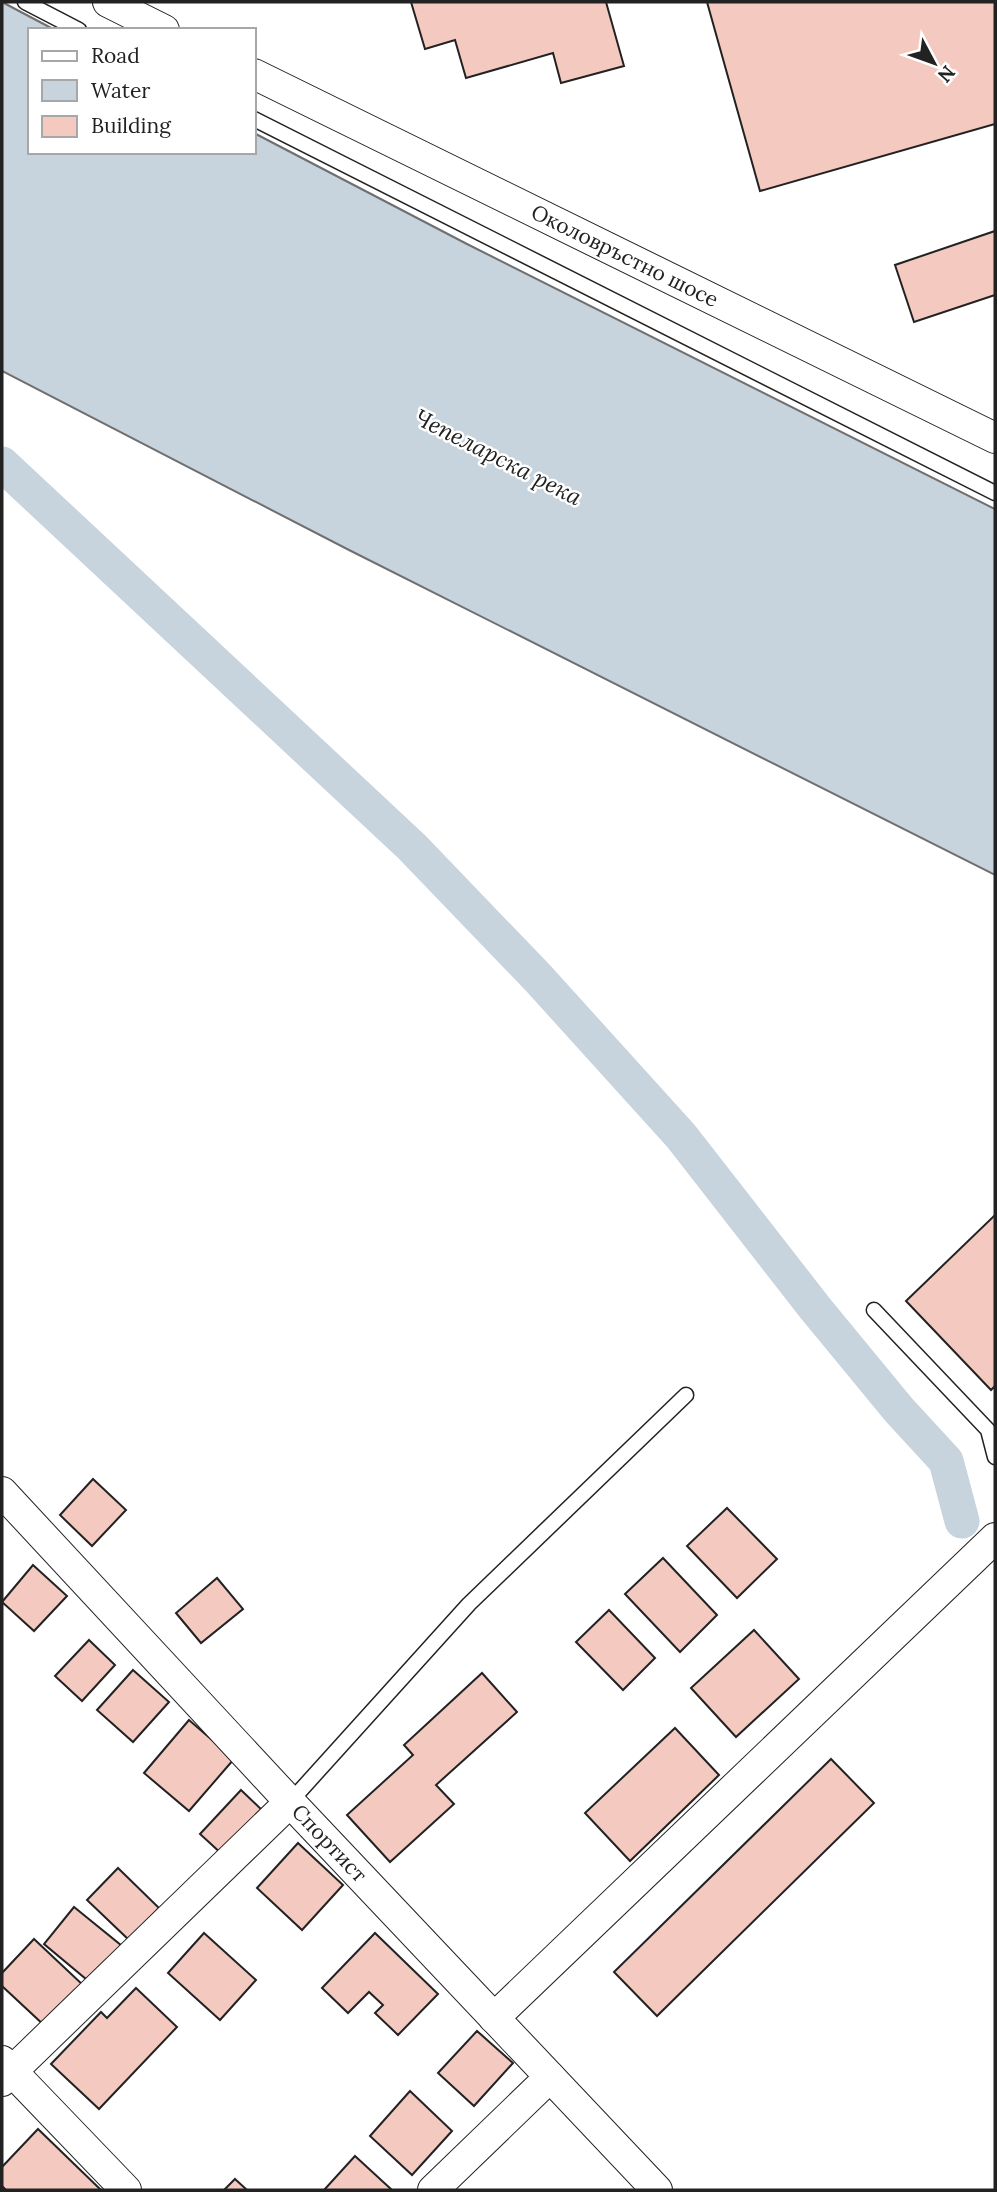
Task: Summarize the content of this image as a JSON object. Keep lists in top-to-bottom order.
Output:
{
  "streets": {
    "street": ["Околовръстно шосе", "Спортист"]
  },
  "water": ["Чепеларска река"],
  "legend": ["Road", "Water", "Building"],
  "north": "bottom right"
}
